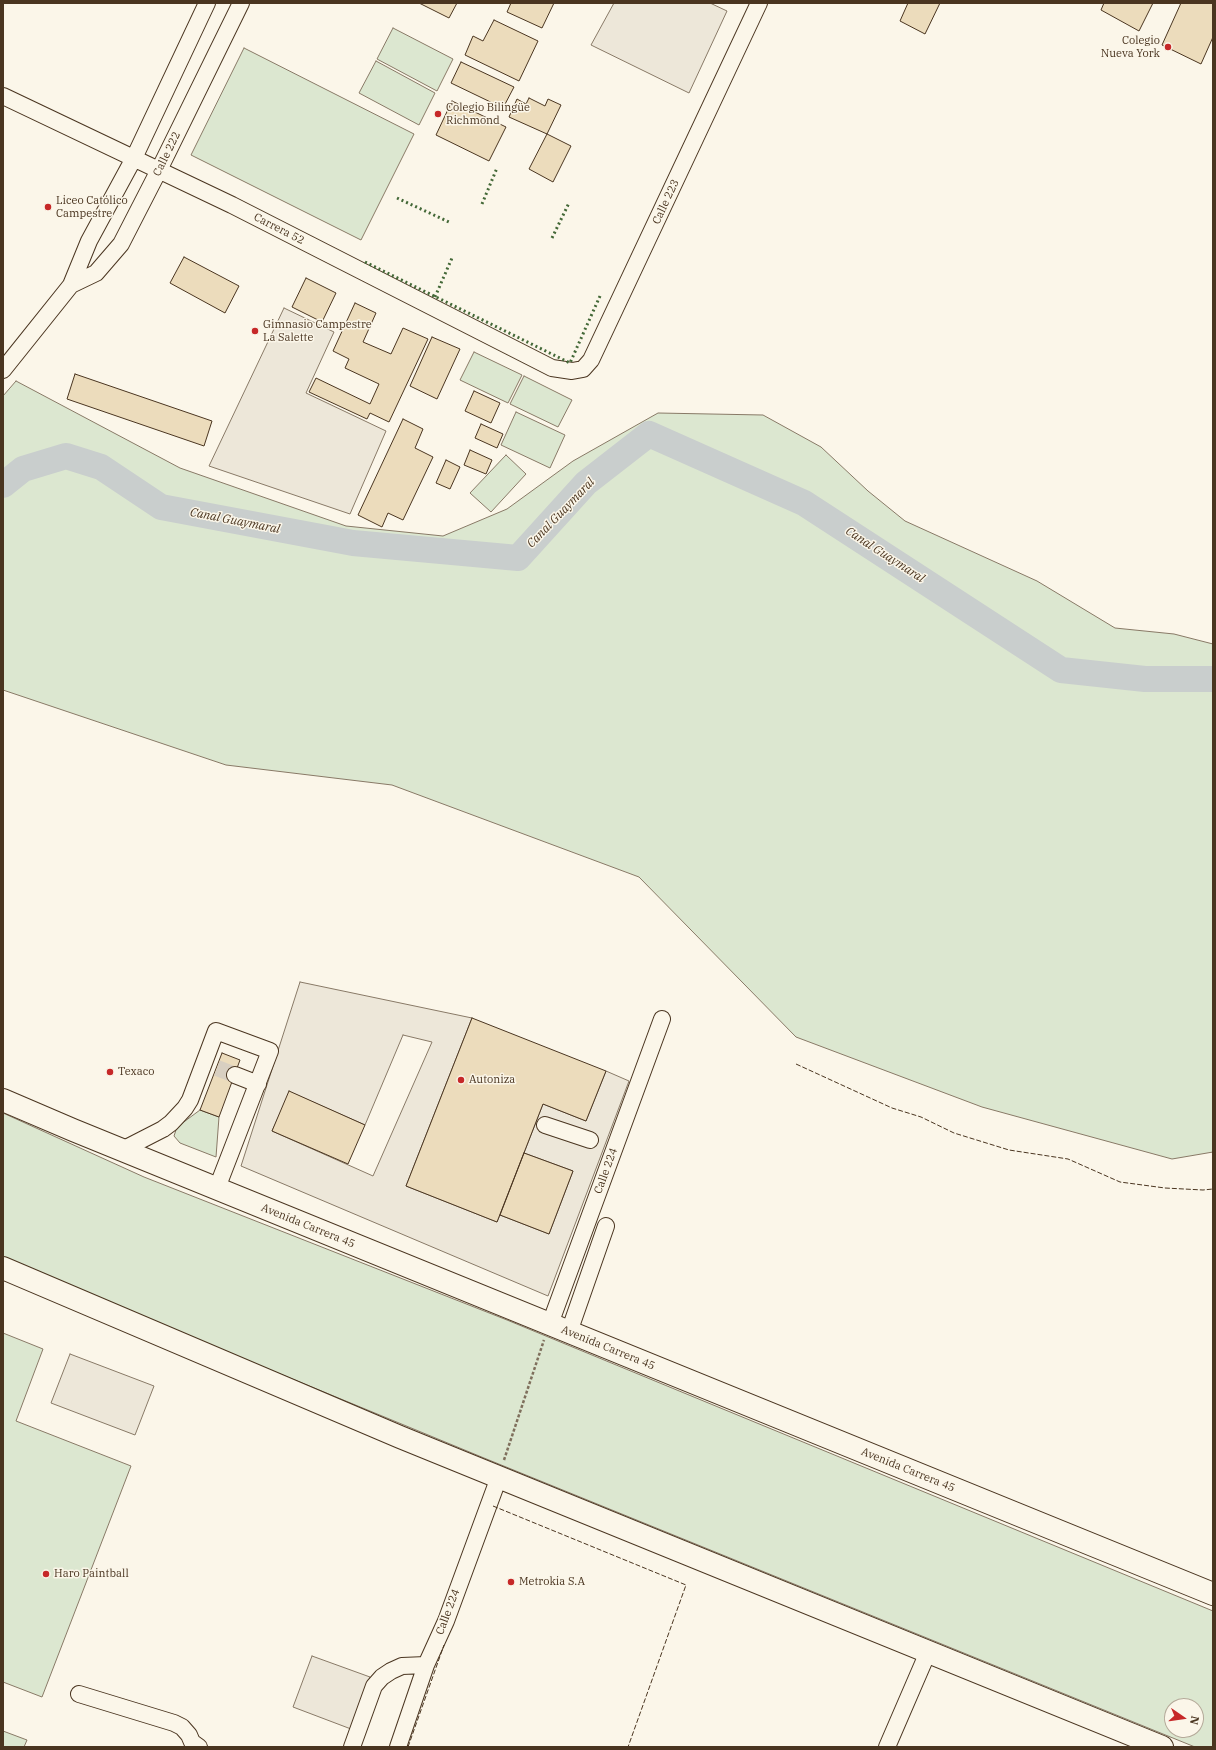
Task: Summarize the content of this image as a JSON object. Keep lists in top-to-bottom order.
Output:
{
  "streets": {
    "highway": ["Avenida Carrera 45"],
    "street": [
      "Calle 222",
      "Calle 223",
      "Carrera 52",
      "Calle 224"
    ]
  },
  "crossings": [
    ["Calle 222", "Carrera 52"],
    ["Calle 223", "Carrera 52"],
    ["Calle 224", "Avenida Carrera 45"]
  ],
  "water": ["Canal Guaymaral"],
  "places": [
    "Colegio Nueva York",
    "Colegio Bilingüe Richmond",
    "Liceo Católico Campestre",
    "Gimnasio Campestre La Salette",
    "Texaco",
    "Autoniza",
    "Haro Paintball",
    "Metrokia S.A"
  ],
  "north": "right"
}
